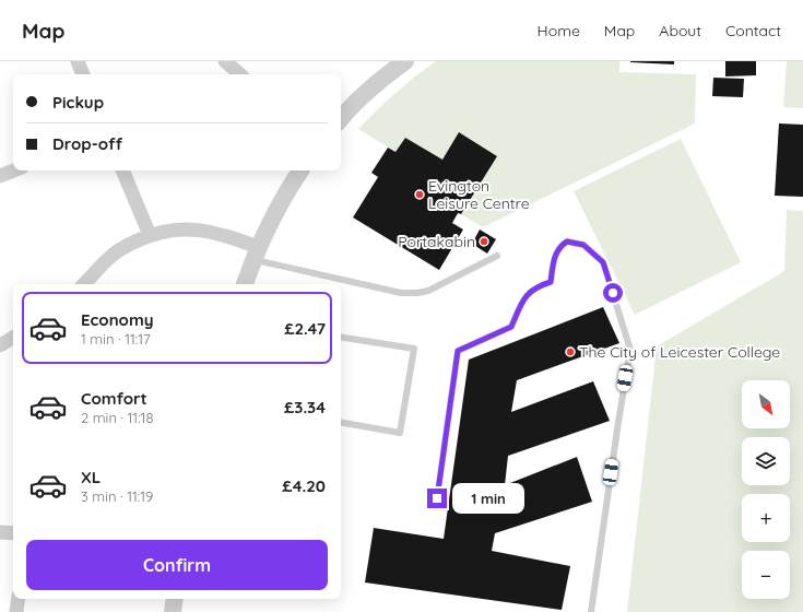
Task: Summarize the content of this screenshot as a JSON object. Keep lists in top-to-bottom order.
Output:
{
  "places": ["Evington Leisure Centre", "Portakabin", "The City of Leicester College"],
  "north": "bottom right",
  "page": {
    "header": "Map",
    "nav": [
      "Home",
      "Map",
      "About",
      "Contact"
    ],
    "banner": ["Pickup", "Drop-off"],
    "list": [
      {
        "name": "Economy",
        "note": "1 min · 11:17",
        "value": "£2.47"
      },
      {
        "name": "Comfort",
        "note": "2 min · 11:18",
        "value": "£3.34"
      },
      {
        "name": "XL",
        "note": "3 min · 11:19",
        "value": "£4.20"
      }
    ],
    "map_buttons": ["+", "−"],
    "bubble": "1 min",
    "buttons": "Confirm"
  }
}
